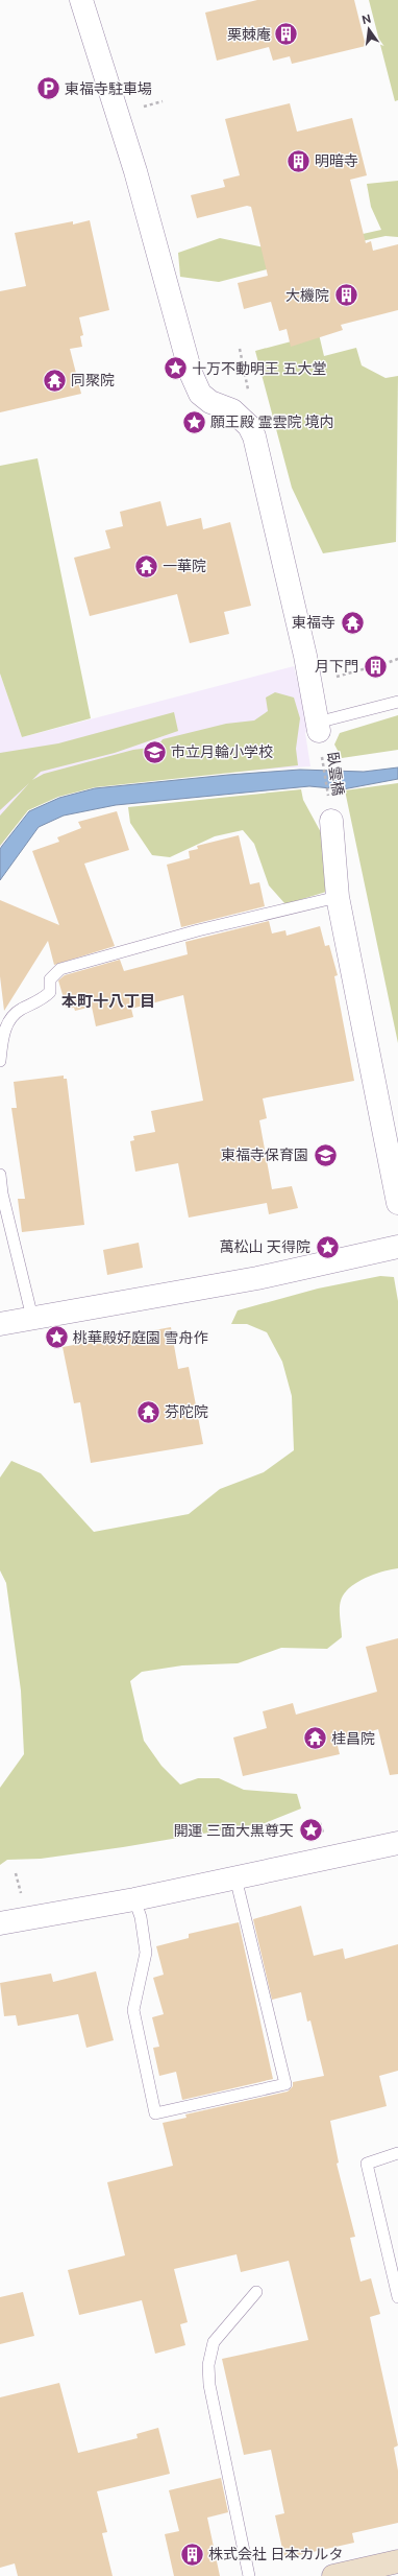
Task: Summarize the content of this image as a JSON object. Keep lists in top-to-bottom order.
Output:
{
  "streets": {
    "path": ["臥雲橋"]
  },
  "districts": ["本町十八丁目"],
  "places": {
    "building": [
      "栗棘庵",
      "明暗寺",
      "大機院",
      "月下門",
      "株式会社 日本カルタ"
    ],
    "parking": ["東福寺駐車場"],
    "place": [
      "十万不動明王 五大堂",
      "願王殿 霊雲院 境内",
      "萬松山 天得院",
      "桃華殿好庭園 雪舟作",
      "開運 三面大黒尊天"
    ],
    "temple": [
      "同聚院",
      "一華院",
      "東福寺",
      "芬陀院",
      "桂昌院"
    ],
    "school or university": ["市立月輪小学校", "東福寺保育園"]
  },
  "north": "top"
}
